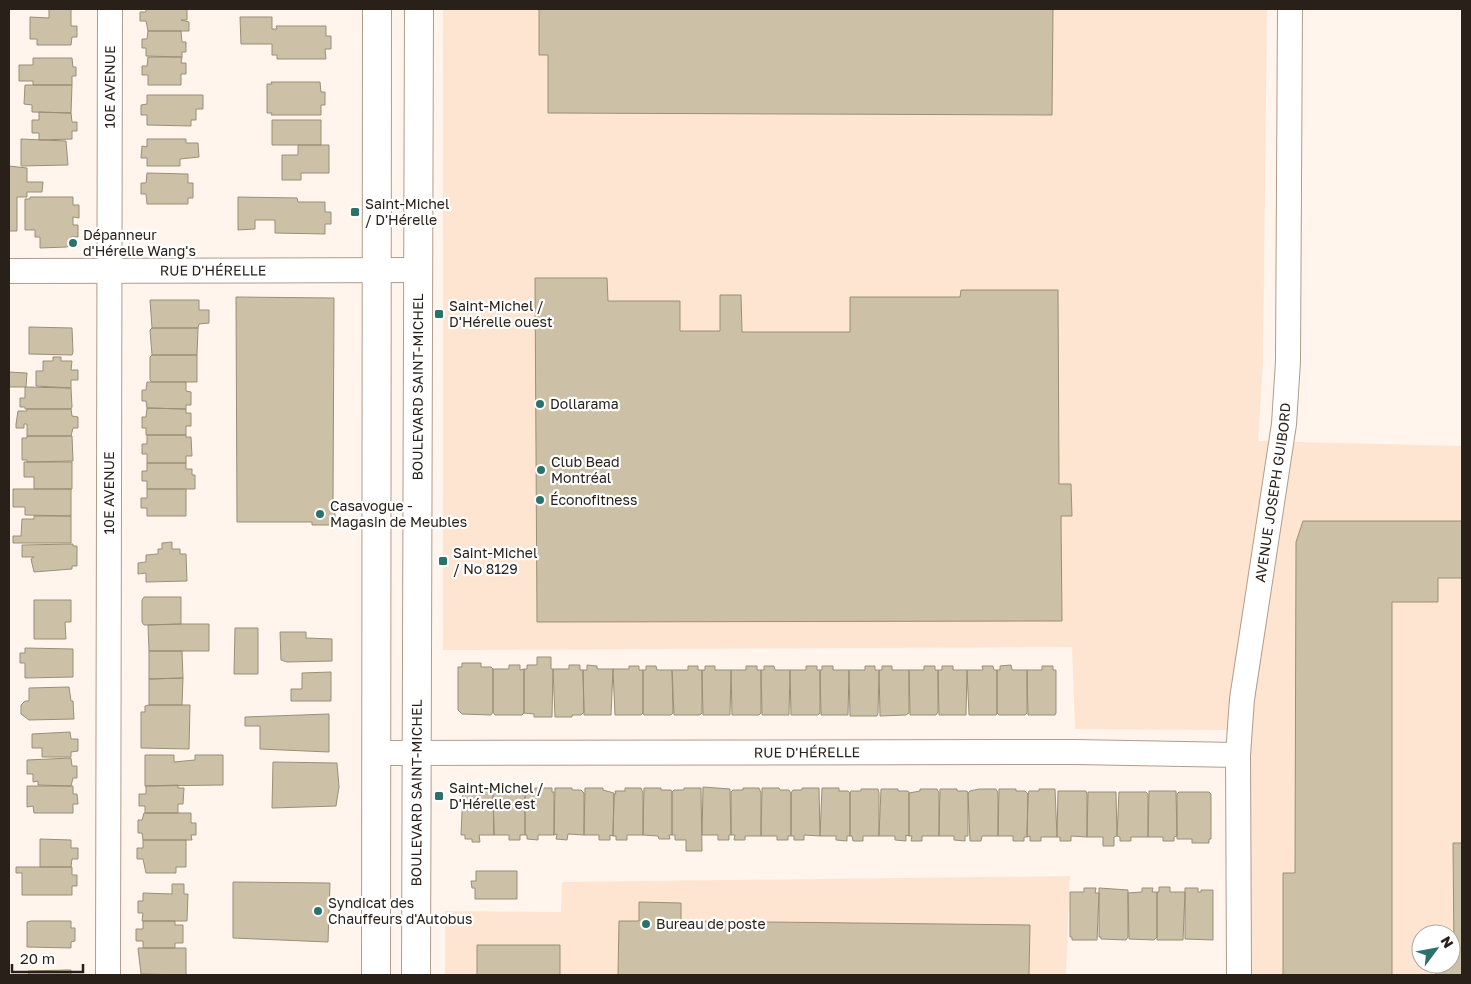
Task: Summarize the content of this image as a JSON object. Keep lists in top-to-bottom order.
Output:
{
  "streets": {
    "main road": ["BOULEVARD SAINT-MICHEL"],
    "street": ["10E AVENUE", "RUE D'HÉRELLE", "AVENUE JOSEPH GUIBORD"]
  },
  "crossings": [
    ["10E AVENUE", "RUE D'HÉRELLE"],
    ["RUE D'HÉRELLE", "BOULEVARD SAINT-MICHEL"],
    ["RUE D'HÉRELLE", "AVENUE JOSEPH GUIBORD"]
  ],
  "places": {
    "transit": [
      "Saint-Michel / D'Hérelle",
      "Saint-Michel / D'Hérelle ouest",
      "Saint-Michel / No 8129",
      "Saint-Michel / D'Hérelle est"
    ],
    "other": [
      "Dépanneur d'Hérelle Wang's",
      "Dollarama",
      "Club Bead Montréal",
      "Éconofitness",
      "Casavogue - Magasin de Meubles",
      "Syndicat des Chauffeurs d'Autobus",
      "Bureau de poste"
    ]
  },
  "scale_bar": "20 m",
  "north": "top right"
}
